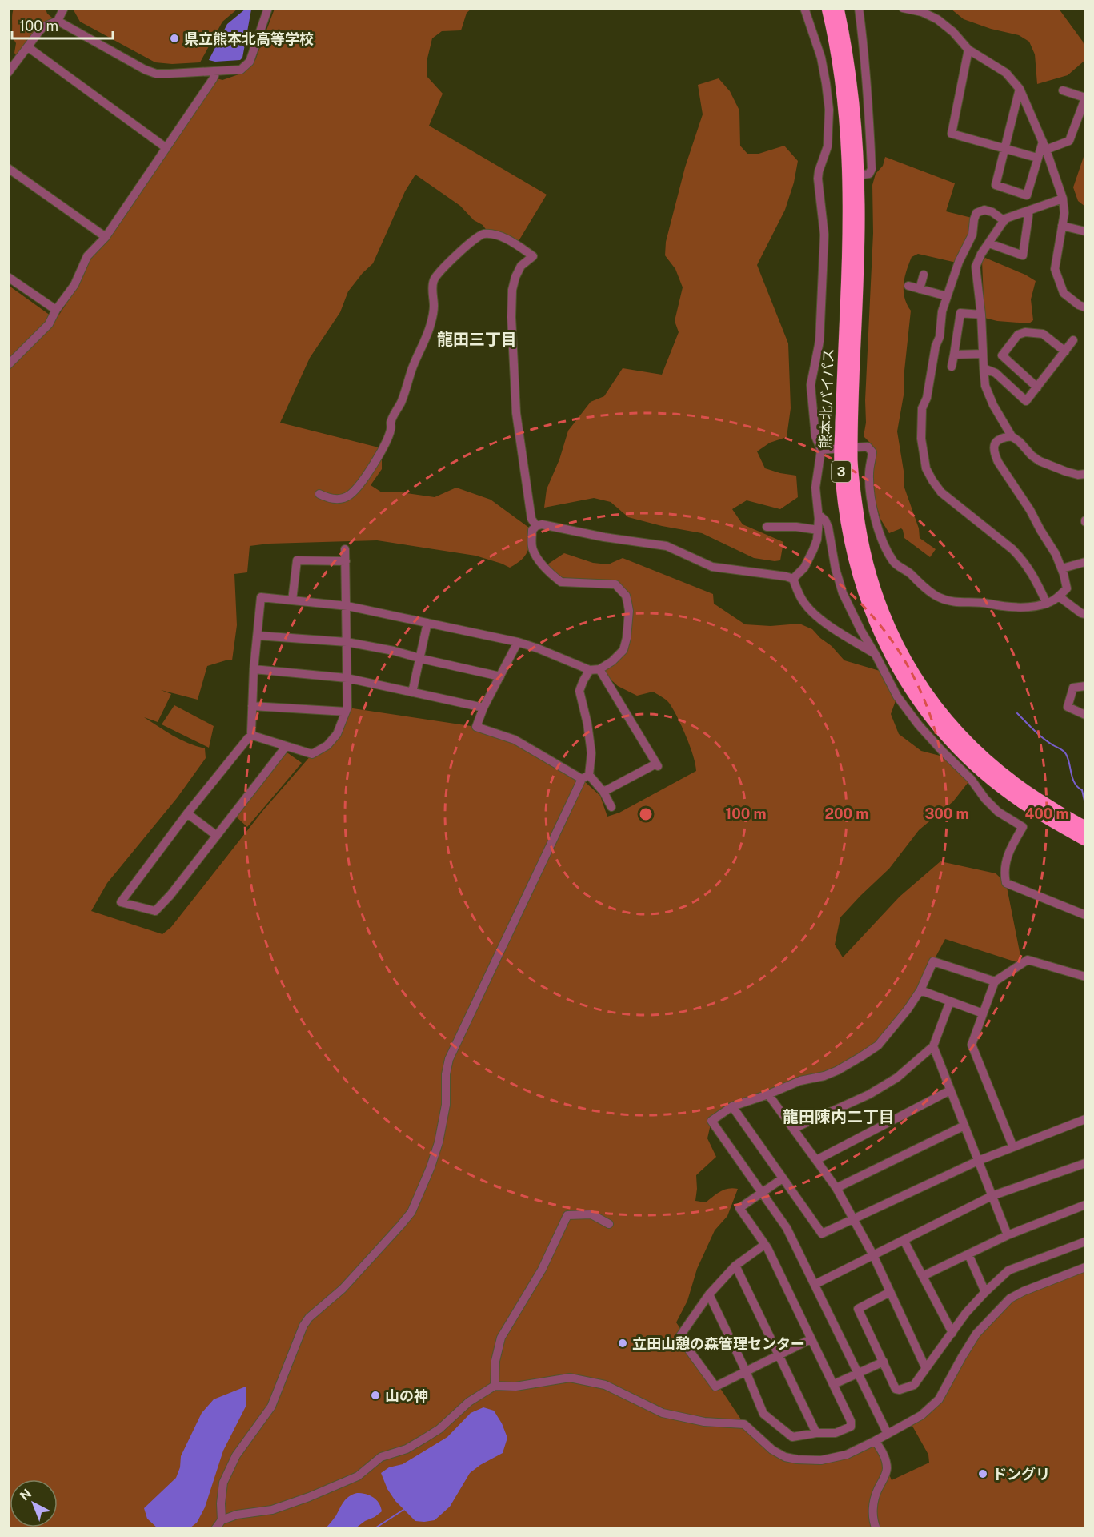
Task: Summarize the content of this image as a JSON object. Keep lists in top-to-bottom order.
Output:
{
  "streets": {
    "highway": ["熊本北バイパス", "3"]
  },
  "districts": ["龍田三丁目", "龍田陳内二丁目"],
  "places": [
    "県立熊本北高等学校",
    "立田山憩の森管理センター",
    "山の神",
    "ドングリ"
  ],
  "scale_bar": "100 m",
  "north": "top left",
  "rings": [
    "100 m",
    "200 m",
    "300 m",
    "400 m"
  ]
}
